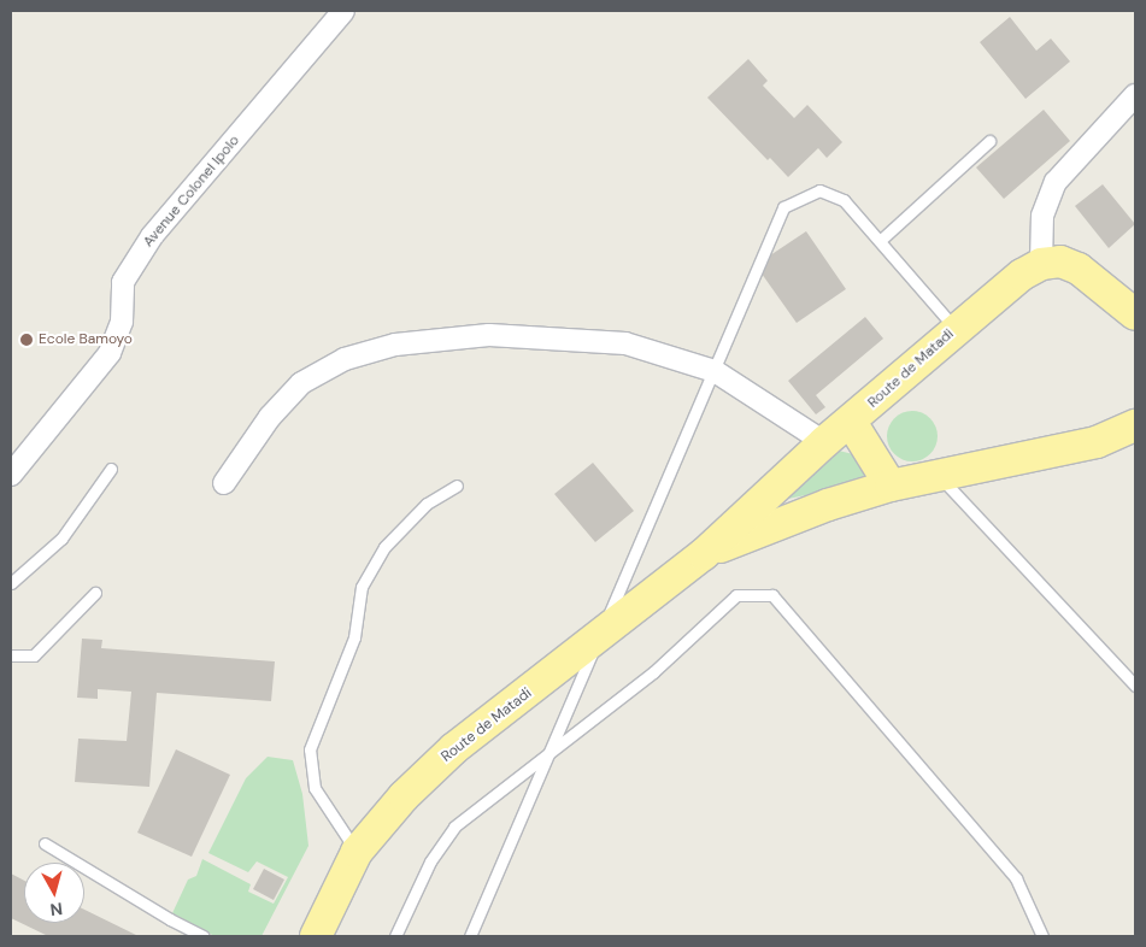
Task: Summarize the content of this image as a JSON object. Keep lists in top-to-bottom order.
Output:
{
  "streets": {
    "main road": ["Route de Matadi"],
    "street": ["Avenue Colonel Ipolo"]
  },
  "places": ["Ecole Bamoyo"],
  "north": "bottom"
}
